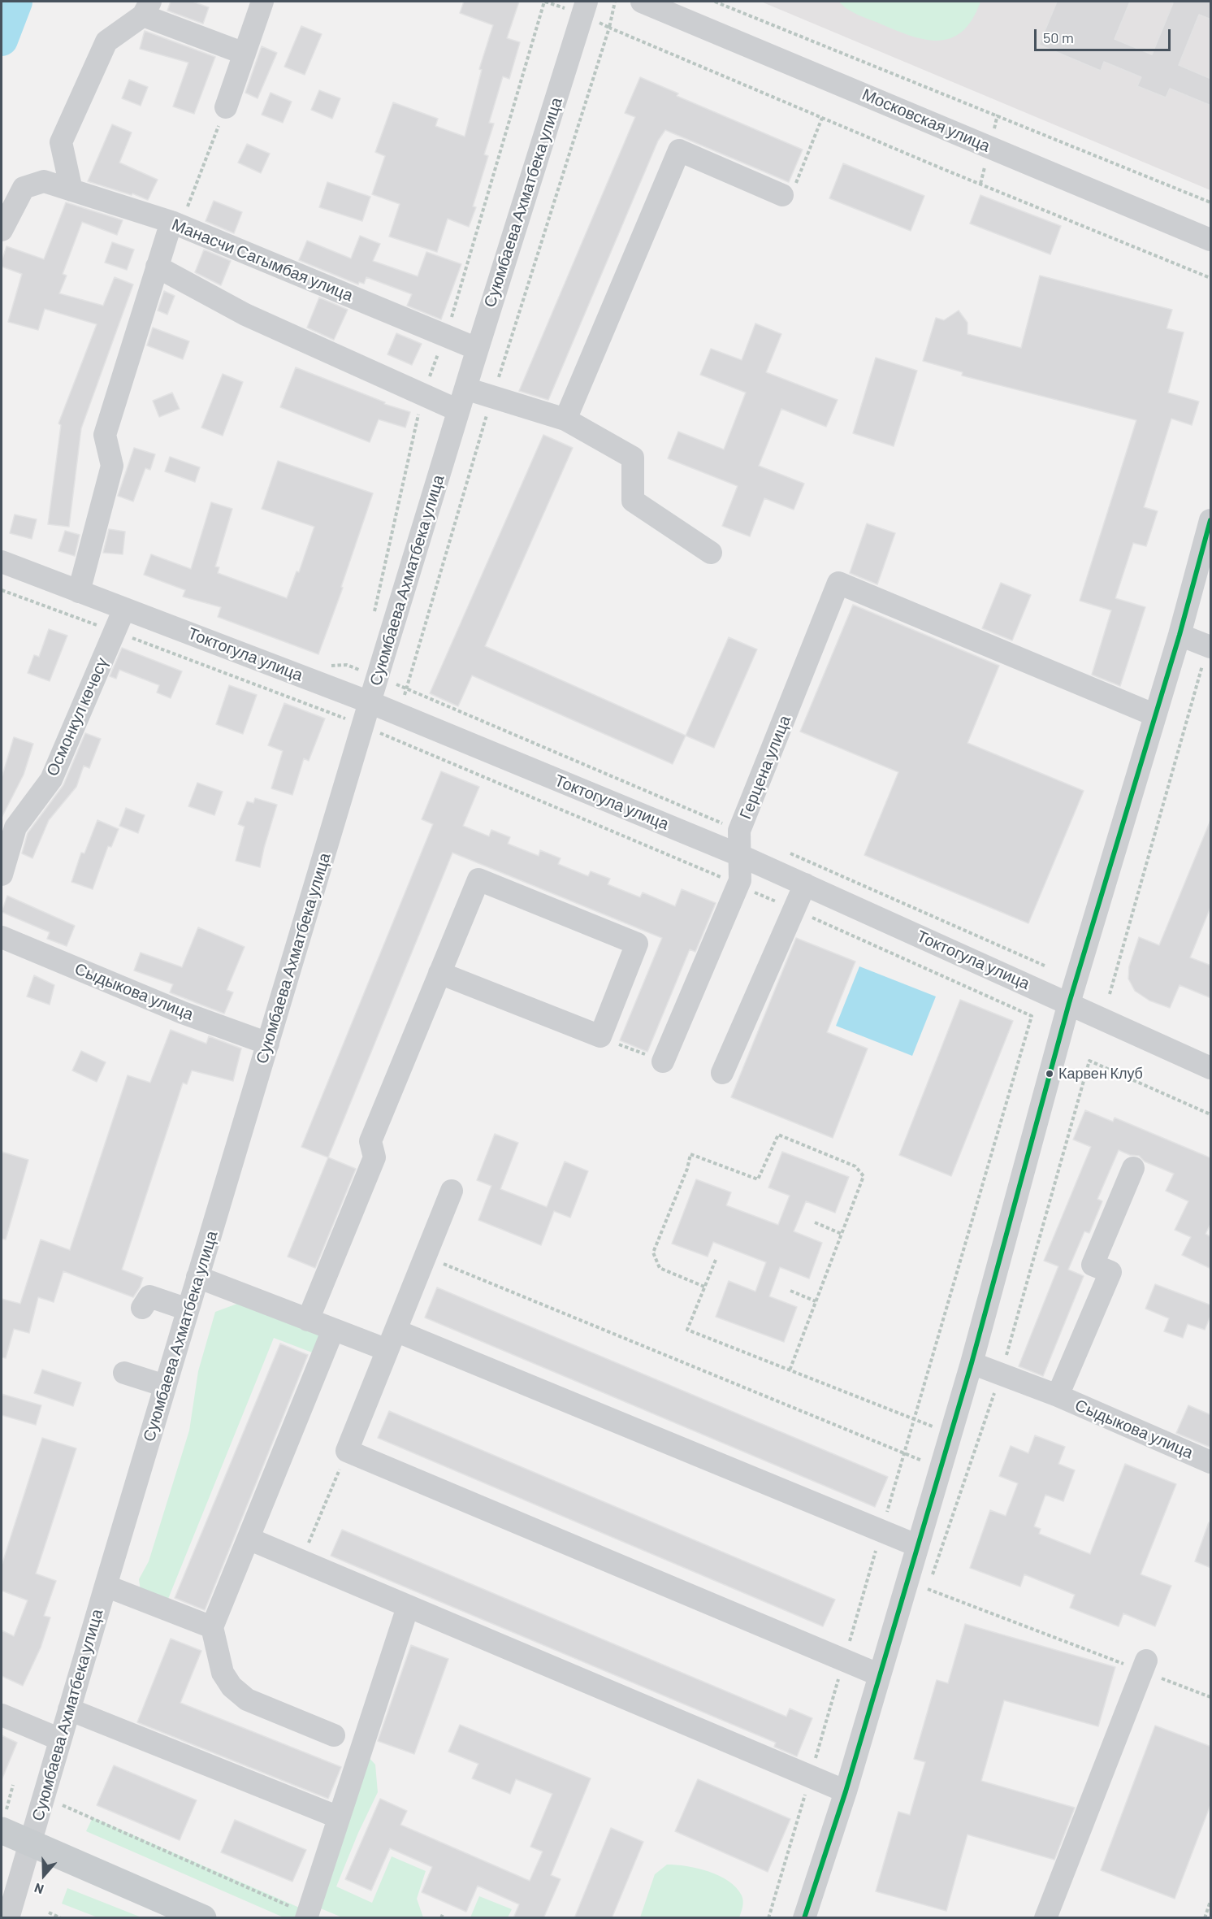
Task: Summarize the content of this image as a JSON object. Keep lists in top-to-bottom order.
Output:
{
  "streets": {
    "street": [
      "Московская улица",
      "Суюмбаева Ахматбека улица",
      "Манасчи Сагымбая улица",
      "Токтогула улица",
      "Осмонкул көчөсү",
      "Герцена улица",
      "Сыдыкова улица"
    ]
  },
  "crossings": [
    ["Суюмбаева Ахматбека улица", "Манасчи Сагымбая улица"],
    ["Суюмбаева Ахматбека улица", "Токтогула улица"],
    ["Суюмбаева Ахматбека улица", "Сыдыкова улица"],
    ["Токтогула улица", "Осмонкул көчөсү"],
    ["Токтогула улица", "Герцена улица"]
  ],
  "places": ["Карвен Клуб"],
  "scale_bar": "50 m",
  "north": "bottom"
}
